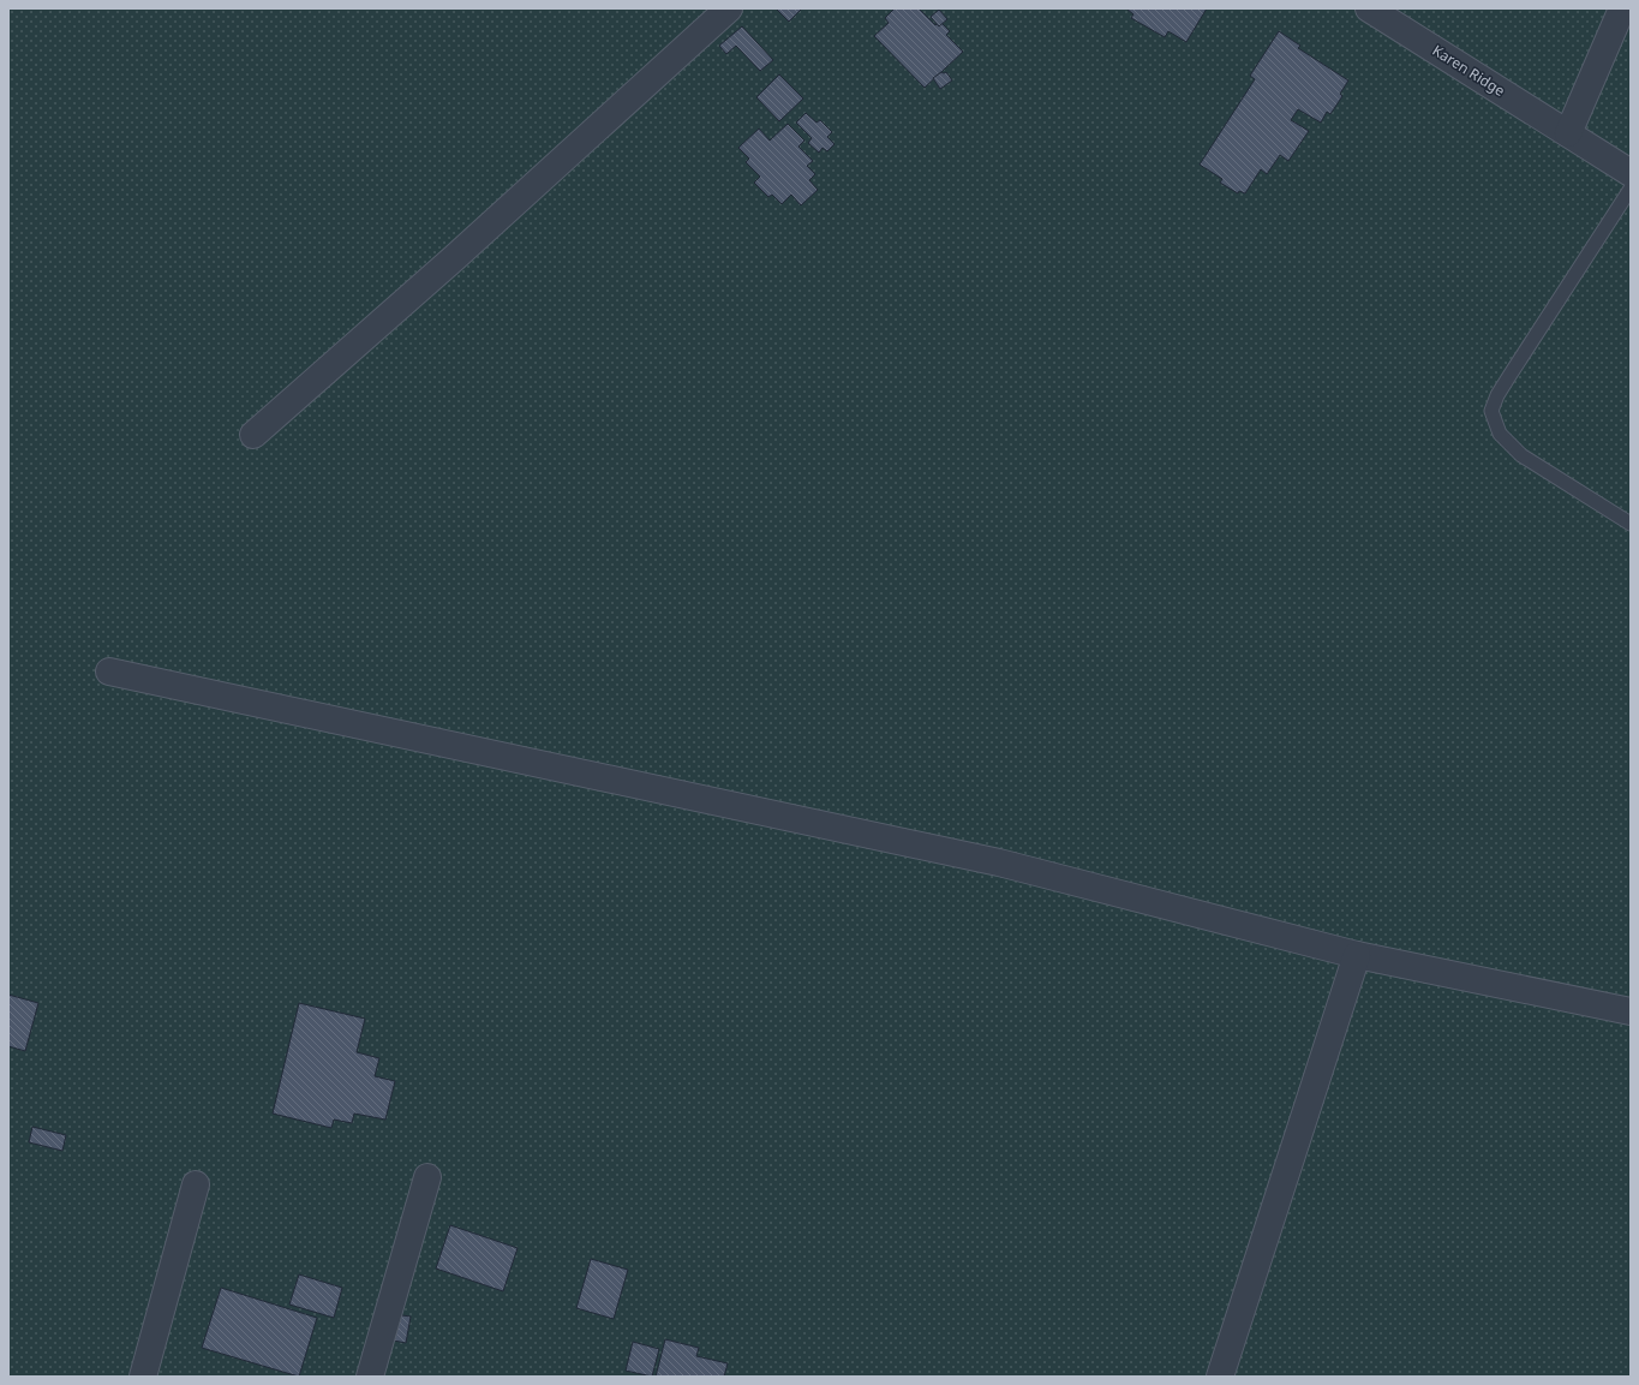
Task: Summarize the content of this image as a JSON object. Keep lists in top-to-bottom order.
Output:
{
  "streets": {
    "street": ["Karen Ridge"]
  }
}
